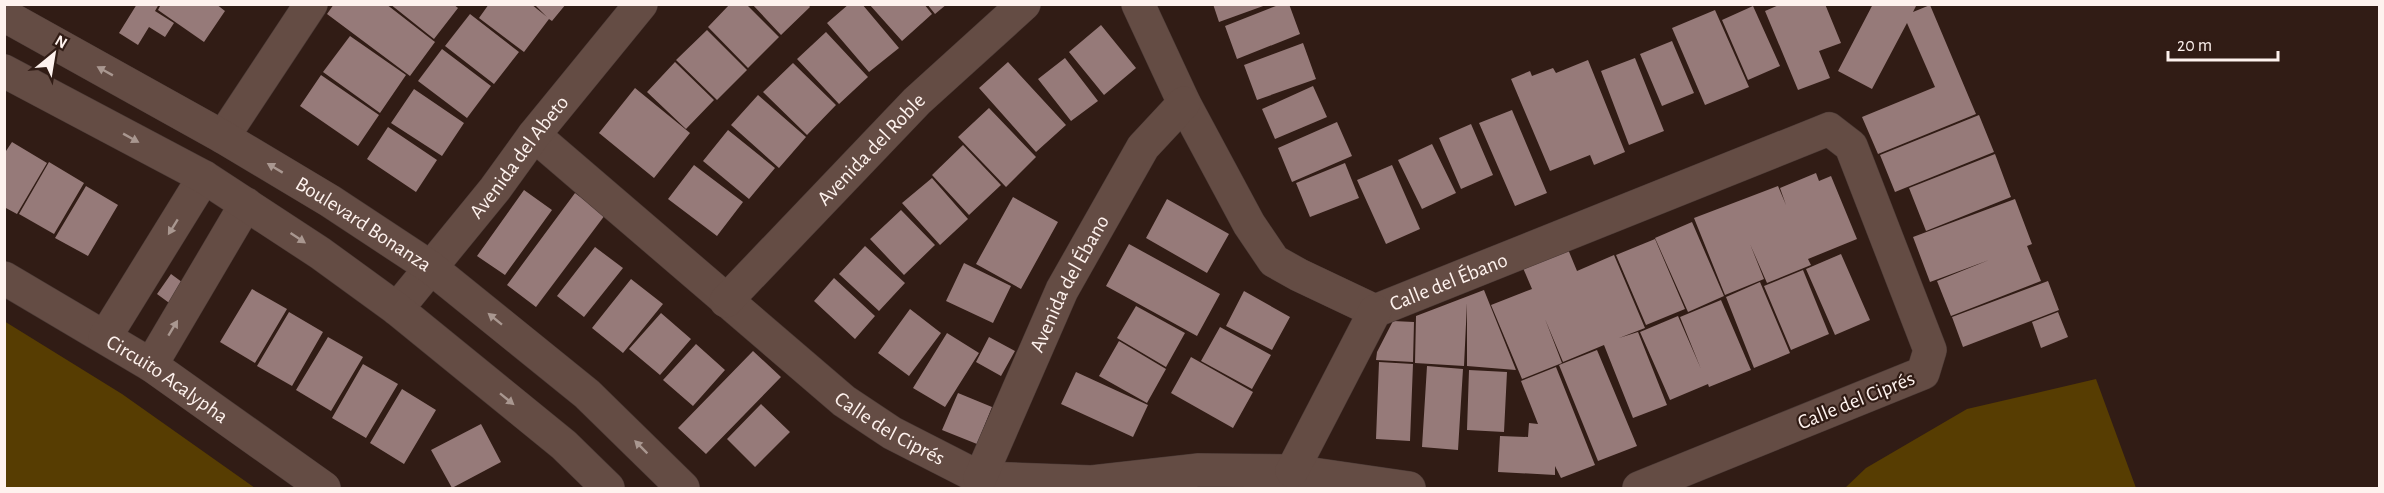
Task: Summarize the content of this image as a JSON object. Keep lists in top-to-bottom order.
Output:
{
  "streets": {
    "street": [
      "Avenida del Roble",
      "Avenida del Abeto",
      "Boulevard Bonanza",
      "Calle del Ébano",
      "Avenida del Ébano",
      "Circuito Acalypha",
      "Calle del Ciprés"
    ]
  },
  "crossings": [
    ["Avenida del Roble", "Calle del Ciprés"],
    ["Avenida del Abeto", "Boulevard Bonanza"],
    ["Avenida del Abeto", "Calle del Ciprés"],
    ["Calle del Ébano", "Avenida del Ébano"],
    ["Calle del Ébano", "Calle del Ciprés"],
    ["Avenida del Ébano", "Calle del Ciprés"]
  ],
  "scale_bar": "20 m",
  "north": "top right"
}
